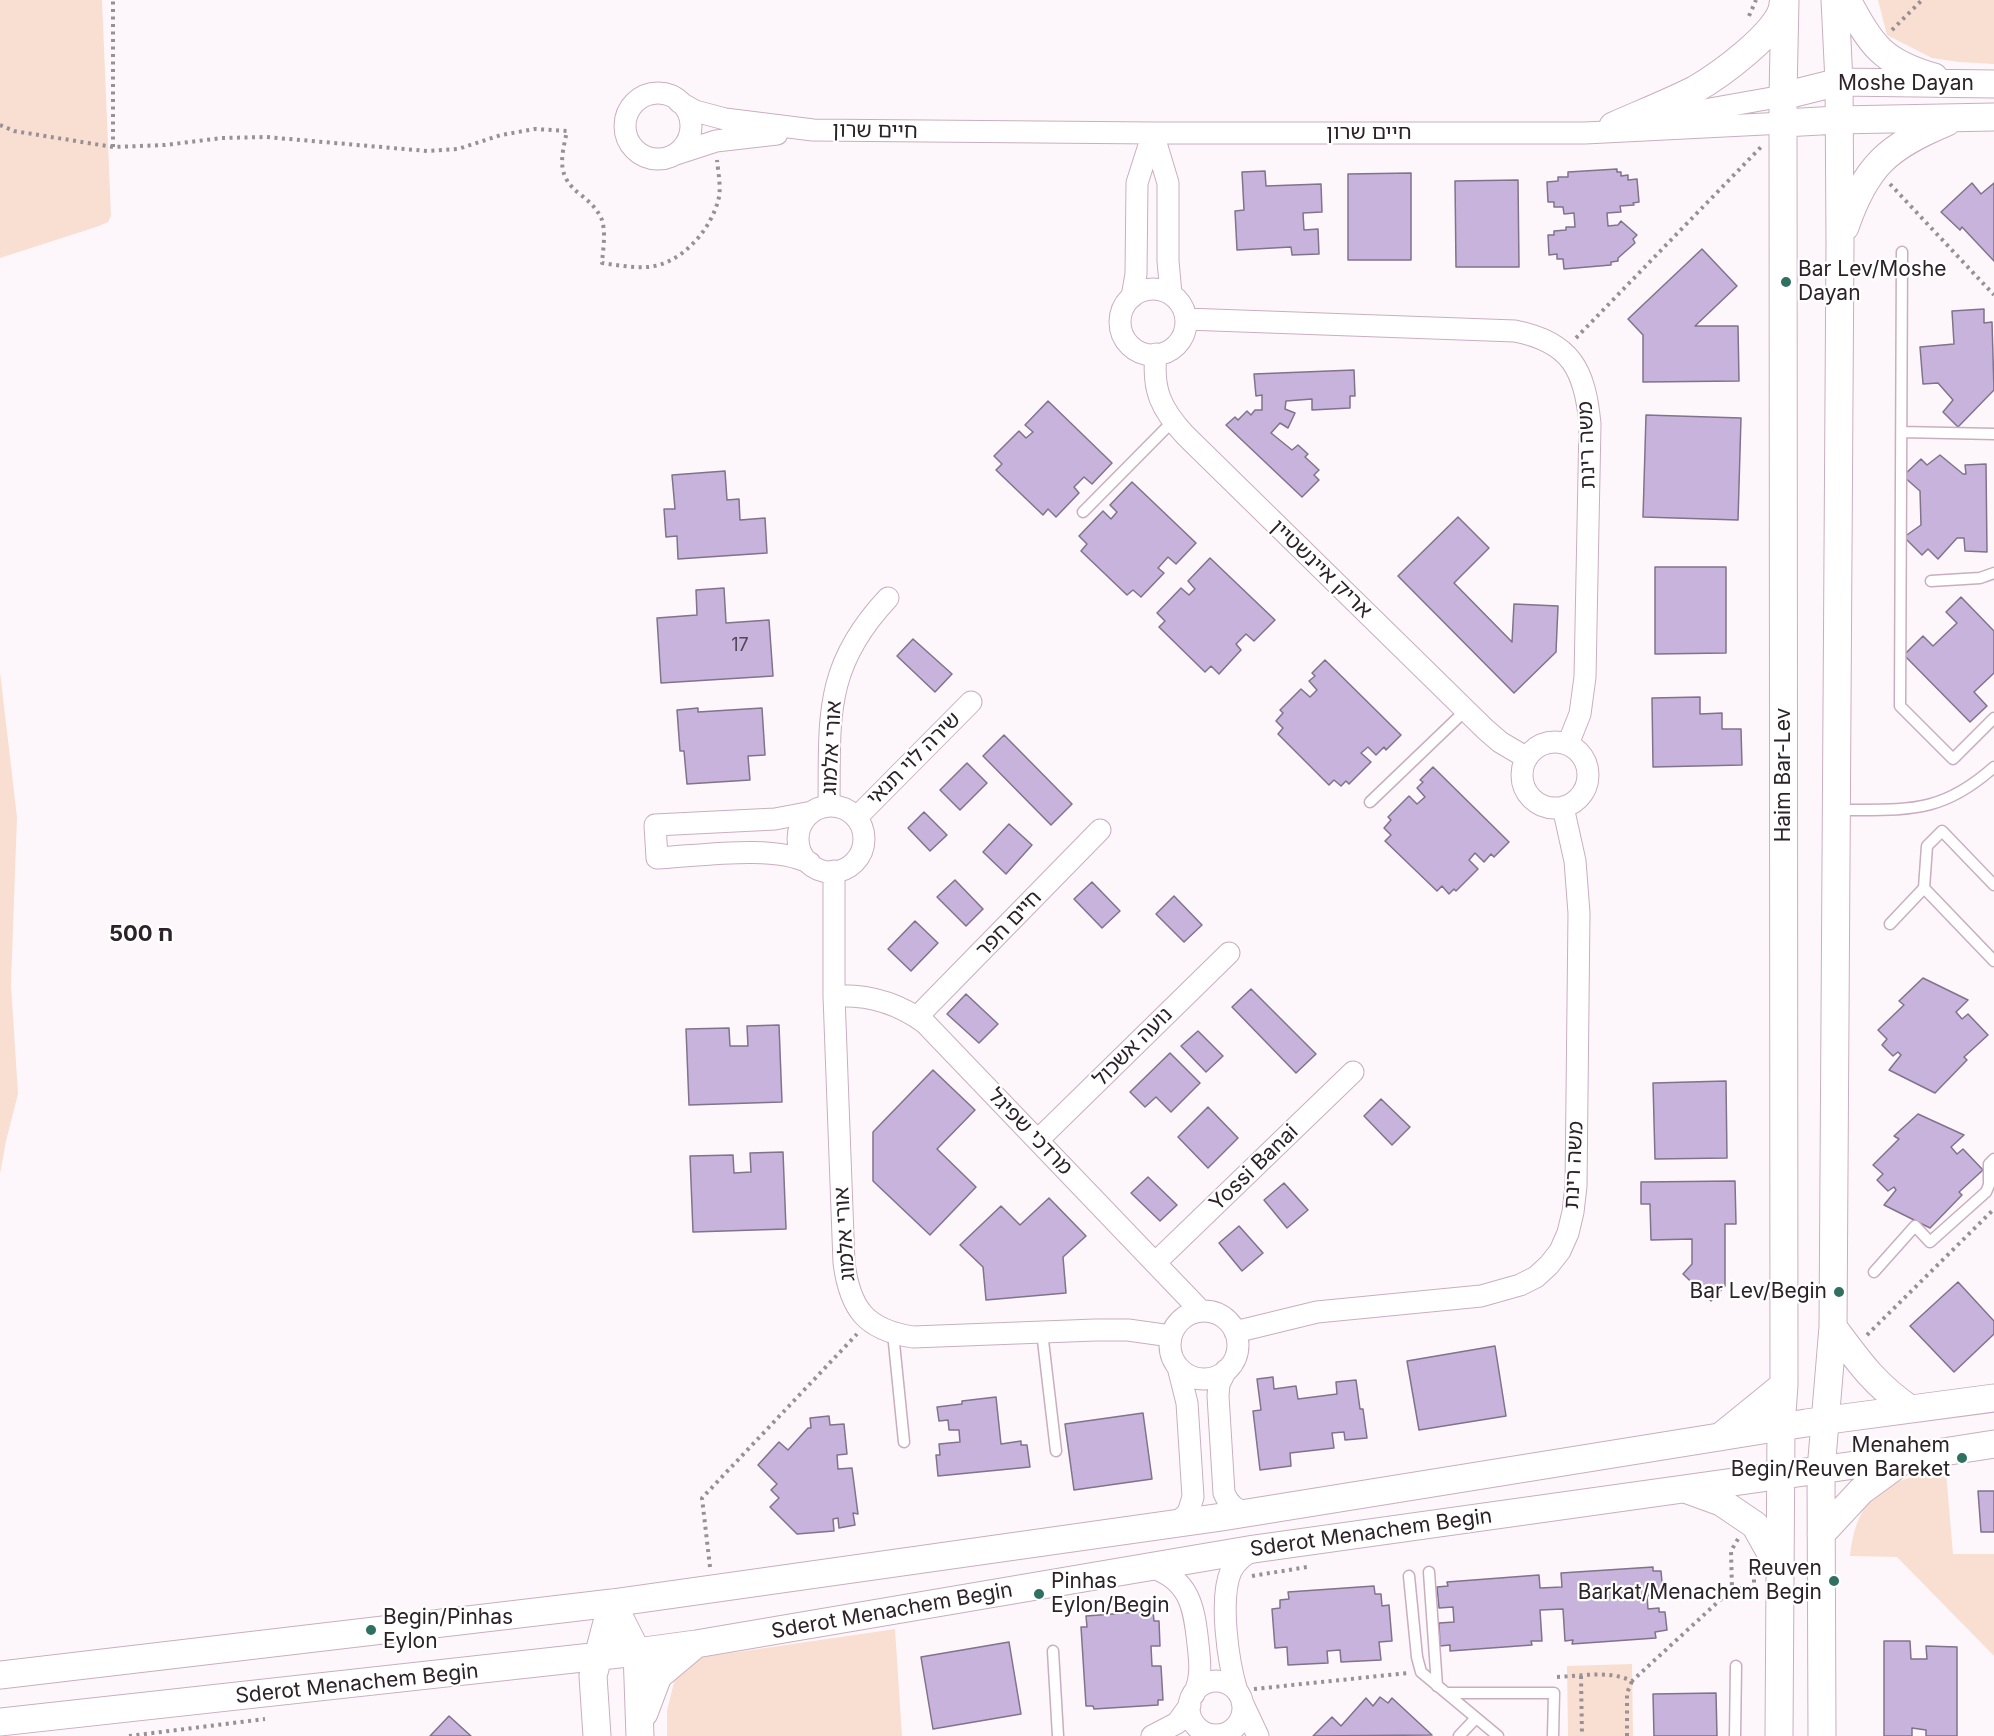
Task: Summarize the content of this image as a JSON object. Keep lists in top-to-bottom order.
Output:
{
  "streets": {
    "street": [
      "Moshe Dayan",
      "חיים שרון",
      "משה רינת",
      "אריק איינשטיין",
      "אורי אלמוג",
      "שירה לוי תנאי",
      "Haim Bar-Lev",
      "חיים חפר",
      "נועה אשכול",
      "מרדכי שפיגל",
      "Yossi Banai",
      "Sderot Menachem Begin"
    ]
  },
  "crossings": [
    ["Moshe Dayan", "חיים שרון"],
    ["Moshe Dayan", "Haim Bar-Lev"],
    ["חיים שרון", "Haim Bar-Lev"],
    ["משה רינת", "אריק איינשטיין"],
    ["משה רינת", "אורי אלמוג"],
    ["משה רינת", "מרדכי שפיגל"],
    ["אורי אלמוג", "שירה לוי תנאי"],
    ["אורי אלמוג", "מרדכי שפיגל"],
    ["Haim Bar-Lev", "Sderot Menachem Begin"],
    ["חיים חפר", "מרדכי שפיגל"],
    ["נועה אשכול", "מרדכי שפיגל"],
    ["מרדכי שפיגל", "Yossi Banai"]
  ],
  "districts": ["ח 500"],
  "places": [
    "Bar Lev/Moshe Dayan",
    "Bar Lev/Begin",
    "Menahem Begin/Reuven Bareket",
    "Reuven Barkat/Menachem Begin",
    "Pinhas Eylon/Begin",
    "Begin/Pinhas Eylon"
  ],
  "house_numbers": ["17"]
}
